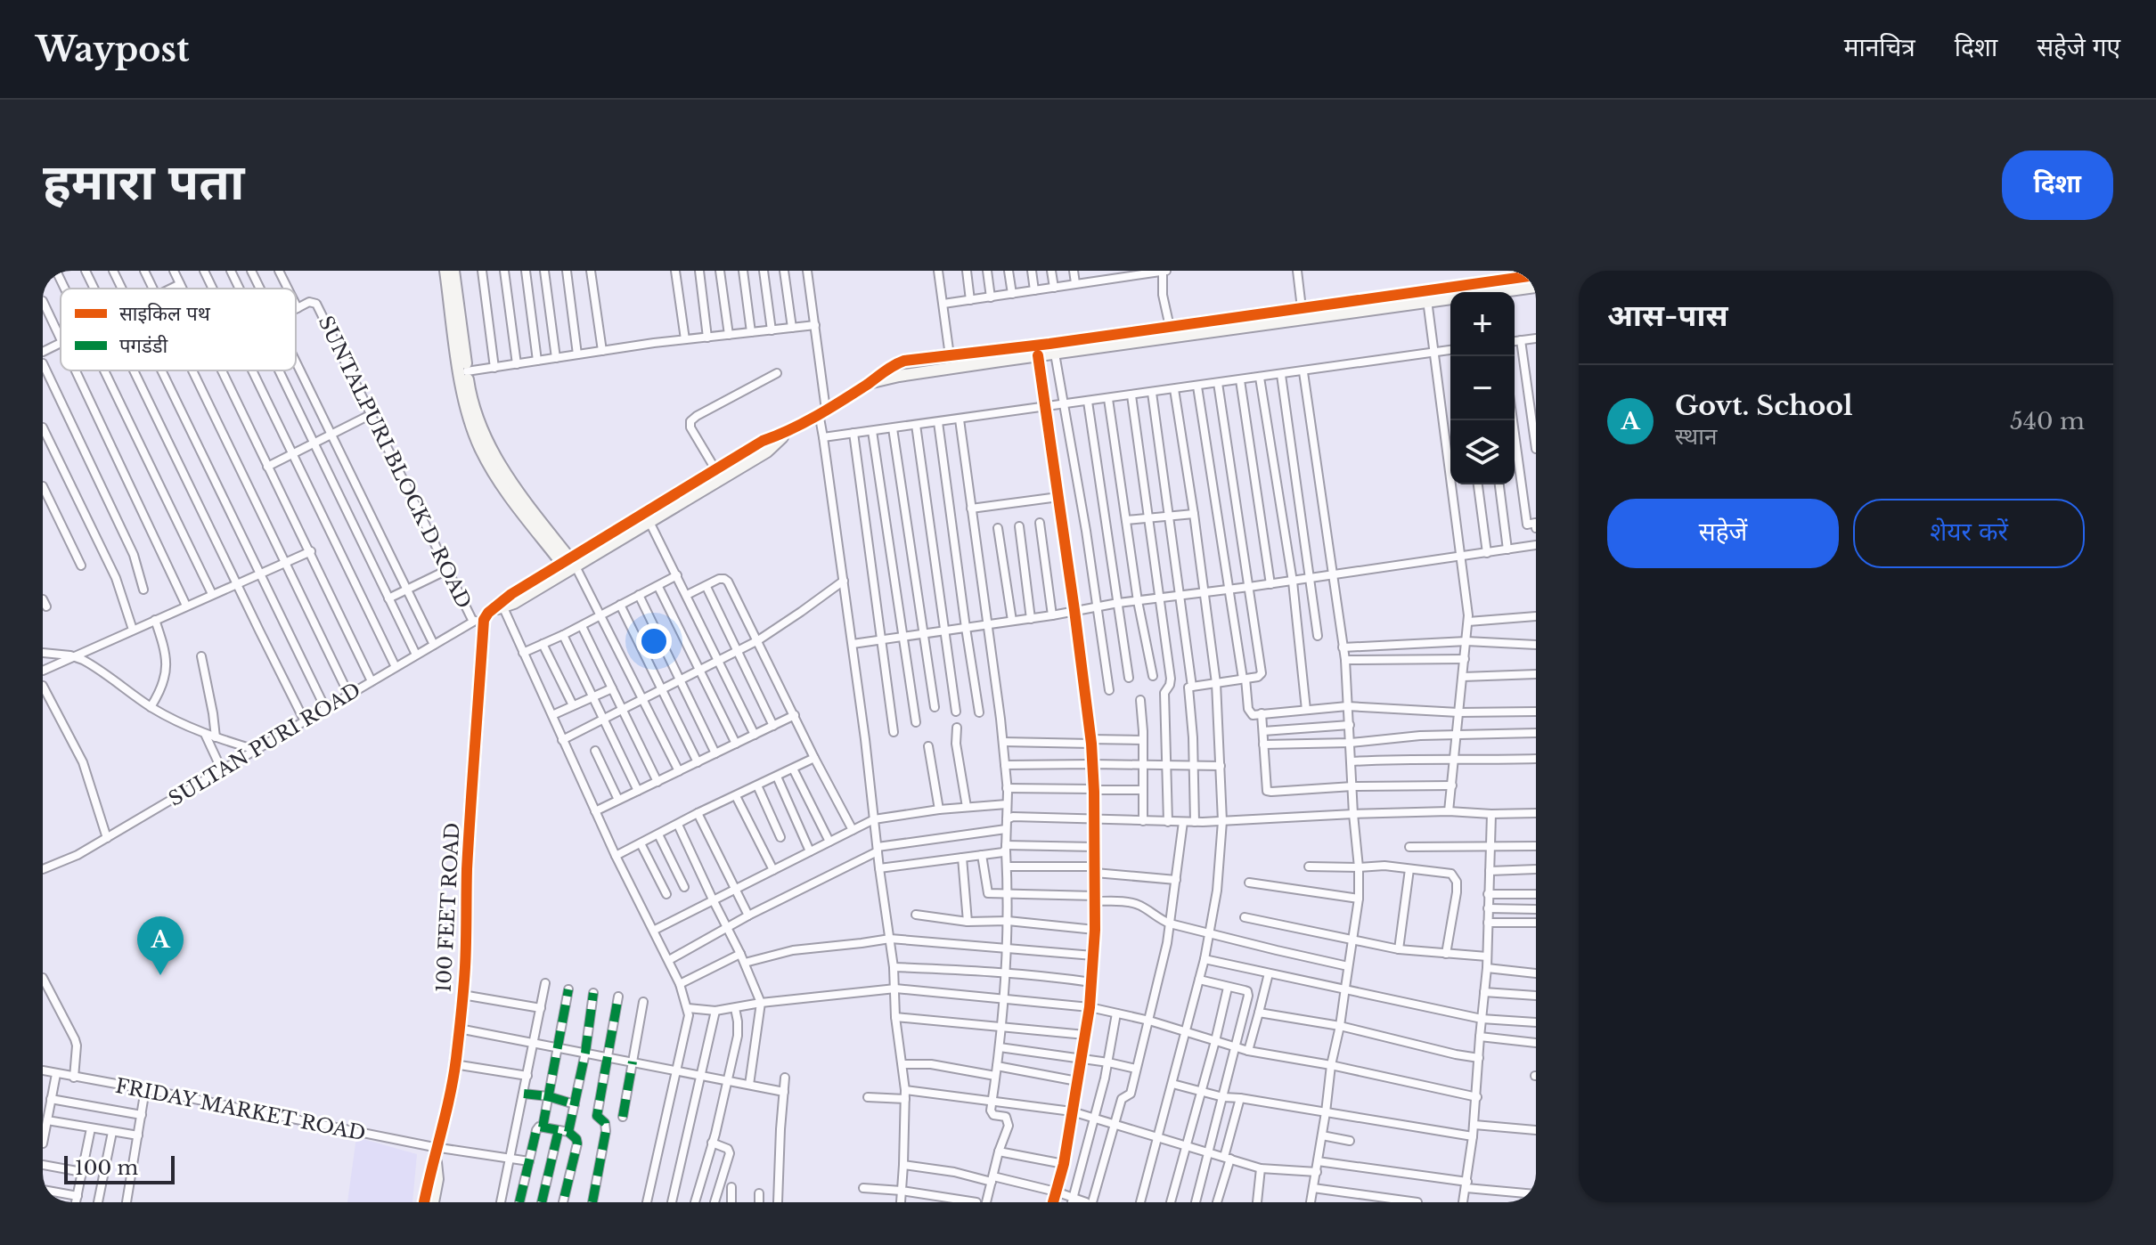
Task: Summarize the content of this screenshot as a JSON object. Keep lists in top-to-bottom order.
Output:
{
  "streets": {
    "street": [
      "SUNTALPURI BLOCK D ROAD",
      "SULTAN PURI ROAD",
      "100 FEET ROAD",
      "FRIDAY MARKET ROAD"
    ]
  },
  "crossings": [
    ["SUNTALPURI BLOCK D ROAD", "SULTAN PURI ROAD"],
    ["SULTAN PURI ROAD", "100 FEET ROAD"],
    ["100 FEET ROAD", "FRIDAY MARKET ROAD"]
  ],
  "legend": ["साइकिल पथ", "पगडंडी"],
  "scale_bar": "100 m",
  "page": {
    "header": "Waypost",
    "nav": ["मानचित्र", "दिशा", "सहेजे गए"],
    "buttons": [
      "दिशा",
      ["सहेजें", "शेयर करें"]
    ],
    "title": "हमारा पता",
    "heading": "आस-पास",
    "map_buttons": ["+", "−"],
    "list": [
      {
        "mark": "A",
        "name": "Govt. School",
        "note": "स्थान",
        "value": "540 m"
      }
    ],
    "pins": "A",
    "scale": "100 m"
  }
}
